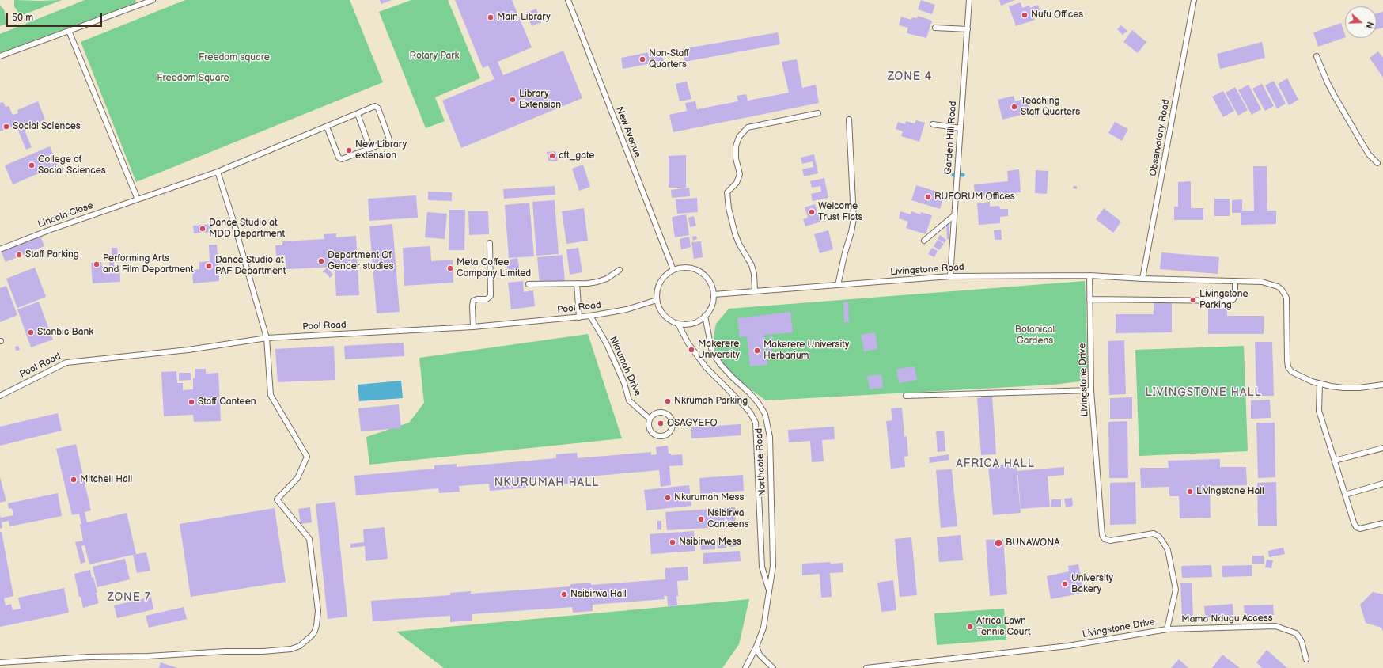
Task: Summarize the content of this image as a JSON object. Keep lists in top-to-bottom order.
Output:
{
  "streets": {
    "lane": [
      "New Avenue",
      "Garden Hill Road",
      "Observatory Road",
      "Lincoln Close",
      "Livingstone Road",
      "Pool Road",
      "Nkrumah Drive",
      "Livingstone Drive",
      "Northcote Road",
      "Mama Ndugu Access"
    ]
  },
  "crossings": [
    ["New Avenue", "Livingstone Road"],
    ["New Avenue", "Pool Road"],
    ["New Avenue", "Northcote Road"],
    ["Garden Hill Road", "Livingstone Road"],
    ["Observatory Road", "Livingstone Road"],
    ["Livingstone Road", "Pool Road"],
    ["Livingstone Road", "Livingstone Drive"],
    ["Livingstone Road", "Northcote Road"],
    ["Pool Road", "Nkrumah Drive"],
    ["Pool Road", "Northcote Road"],
    ["Livingstone Drive", "Mama Ndugu Access"]
  ],
  "districts": [
    "ZONE 4",
    "LIVINGSTONE HALL",
    "AFRICA HALL",
    "NKURUMAH HALL",
    "ZONE 7"
  ],
  "parks": [
    "Rotary Park",
    "Freedom square",
    "Freedom Square",
    "Botanical Gardens"
  ],
  "places": [
    "Nufu Offices",
    "Main Library",
    "Non-Staff Quarters",
    "Library Extension",
    "Teaching Staff Quarters",
    "Social Sciences",
    "New Library extension",
    "cft_gate",
    "College of Social Sciences",
    "RUFORUM Offices",
    "Welcome Trust Flats",
    "Dance Studio at MDD Department",
    "Staff Parking",
    "Department Of Gender studies",
    "Performing Arts and Film Department",
    "Dance Studio at PAF Department",
    "Meta Coffee Company Limited",
    "Livingstone Parking",
    "Stanbic Bank",
    "Makerere University",
    "Makerere University Herbarium",
    "Nkrumah Parking",
    "Staff Canteen",
    "OSAGYEFO",
    "Mitchell Hall",
    "Livingstone Hall",
    "Nkurumah Mess",
    "Nsibirwa Canteens",
    "Nsibirwa Mess",
    "BUNAWONA",
    "University Bakery",
    "Nsibirwa Hall",
    "Africa Lawn Tennis Court"
  ],
  "scale_bar": "50 m",
  "north": "right"
}
